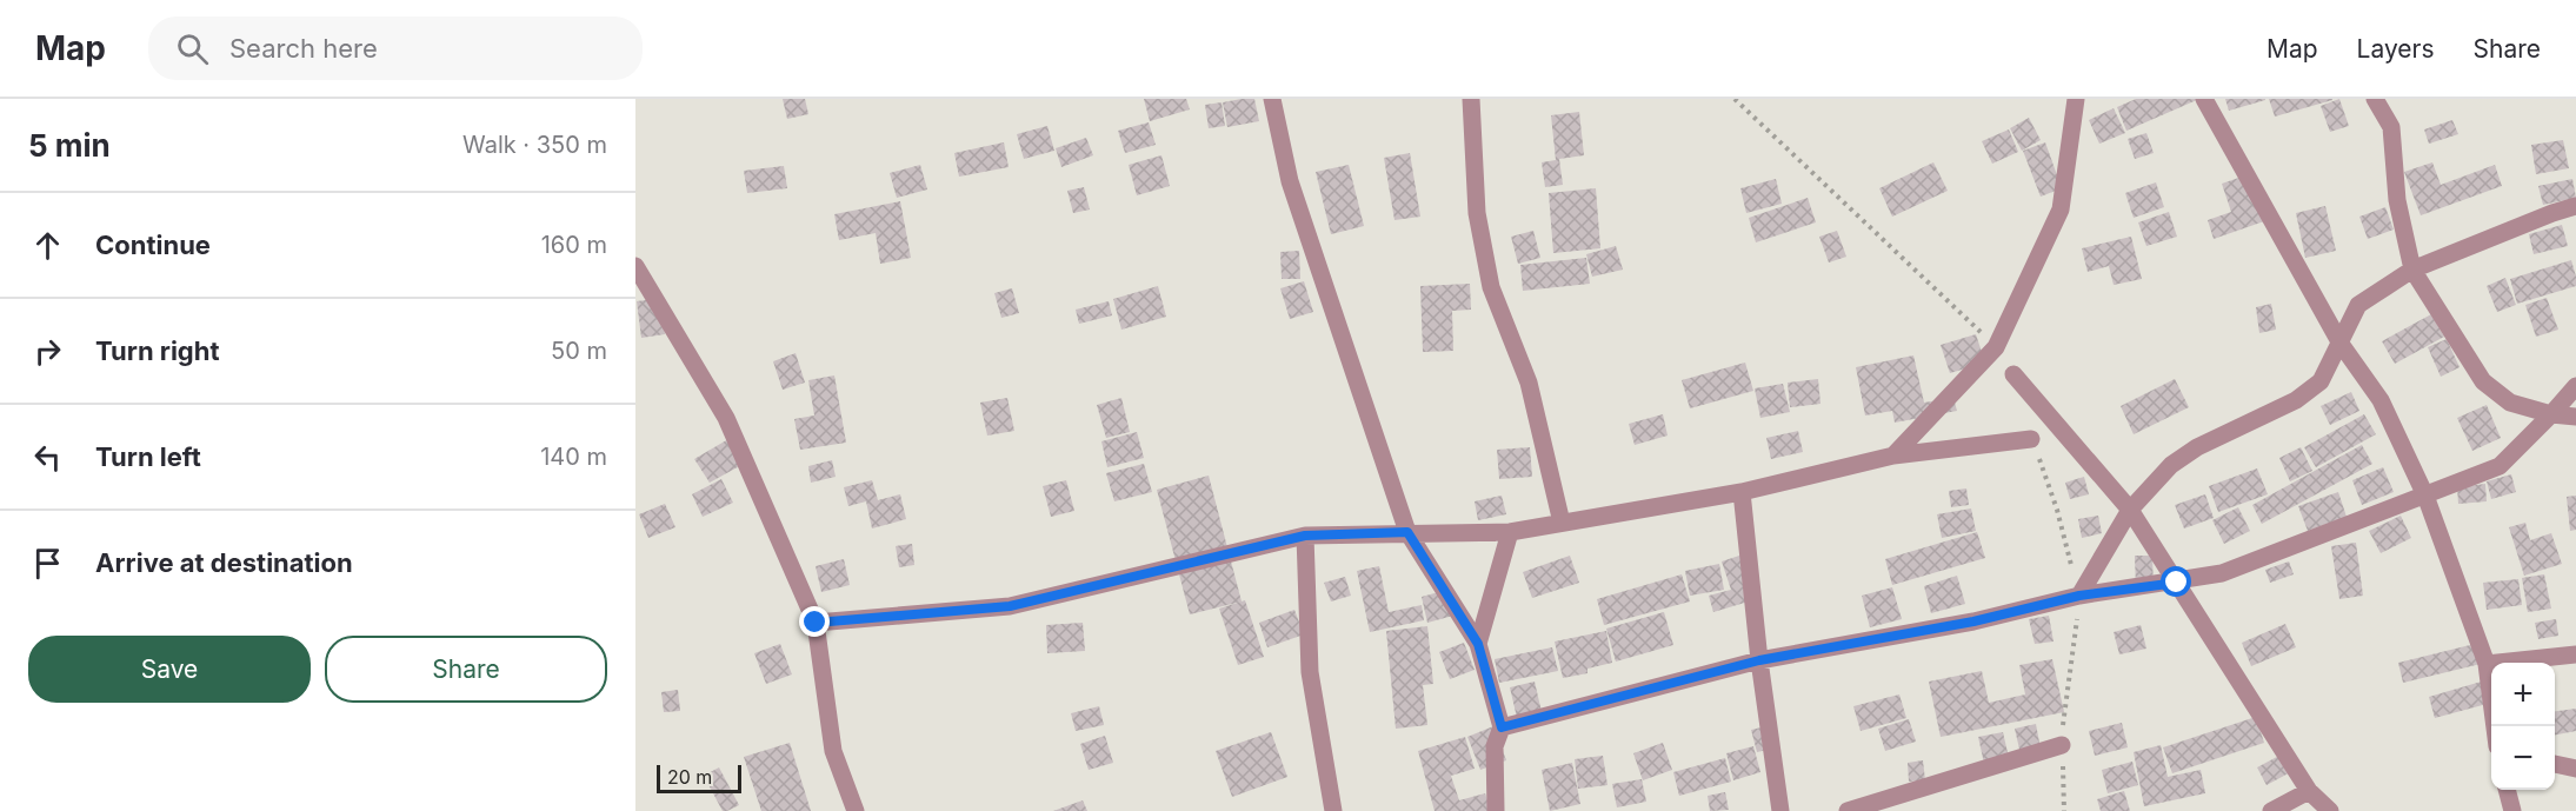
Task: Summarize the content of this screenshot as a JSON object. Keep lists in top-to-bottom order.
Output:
{
  "scale_bar": "20 m",
  "page": {
    "header": "Map",
    "search": "Search here",
    "nav": ["Map", "Layers", "Share"],
    "heading": ["5 min", "Walk · 350 m"],
    "list": [
      ["Continue", "160 m"],
      ["Turn right", "50 m"],
      ["Turn left", "140 m"],
      "Arrive at destination"
    ],
    "buttons": ["Save", "Share"],
    "map_buttons": ["+", "−"],
    "scale": "20 m"
  }
}
